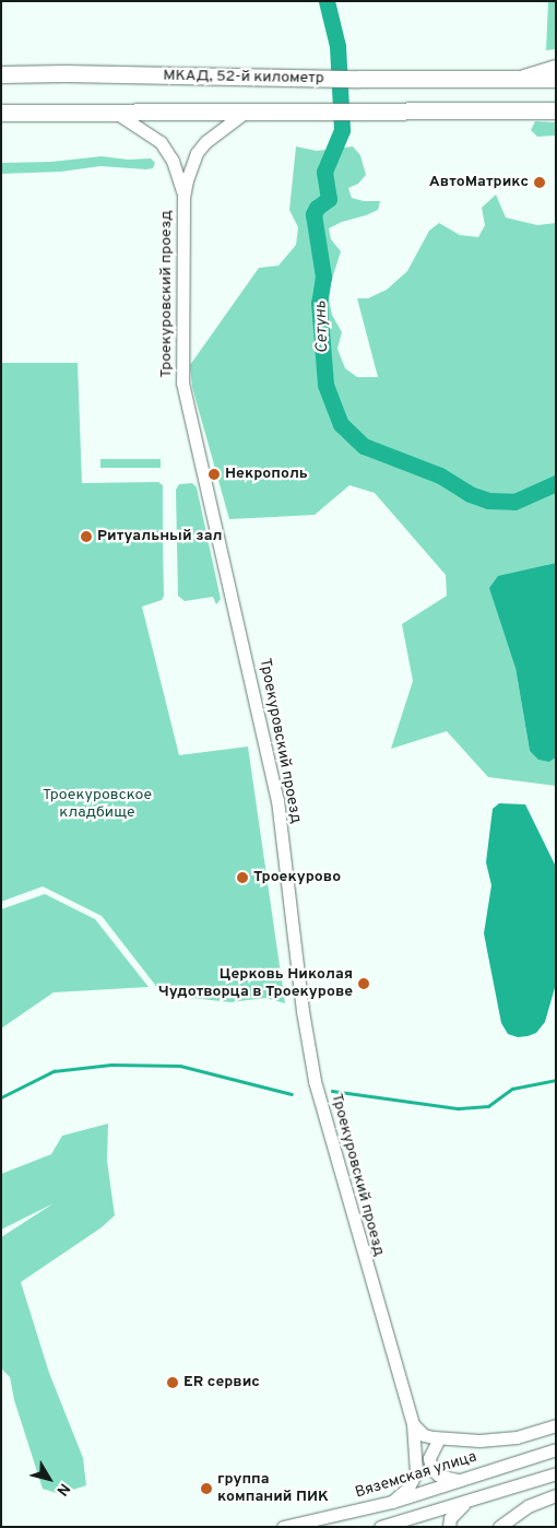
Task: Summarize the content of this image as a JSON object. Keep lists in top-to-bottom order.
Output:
{
  "streets": {
    "highway": ["МКАД, 52-й километр"],
    "street": ["Троекуровский проезд", "Вяземская улица"]
  },
  "crossings": [
    ["МКАД, 52-й километр", "Троекуровский проезд"]
  ],
  "water": ["Сетунь"],
  "parks": ["Троекуровское кладбище"],
  "places": [
    "АвтоМатрикс",
    "Некрополь",
    "Ритуальный зал",
    "Троекурово",
    "Церковь Николая Чудотворца в Троекурове",
    "ER сервис",
    "группа компаний ПИК"
  ],
  "north": "bottom right"
}
